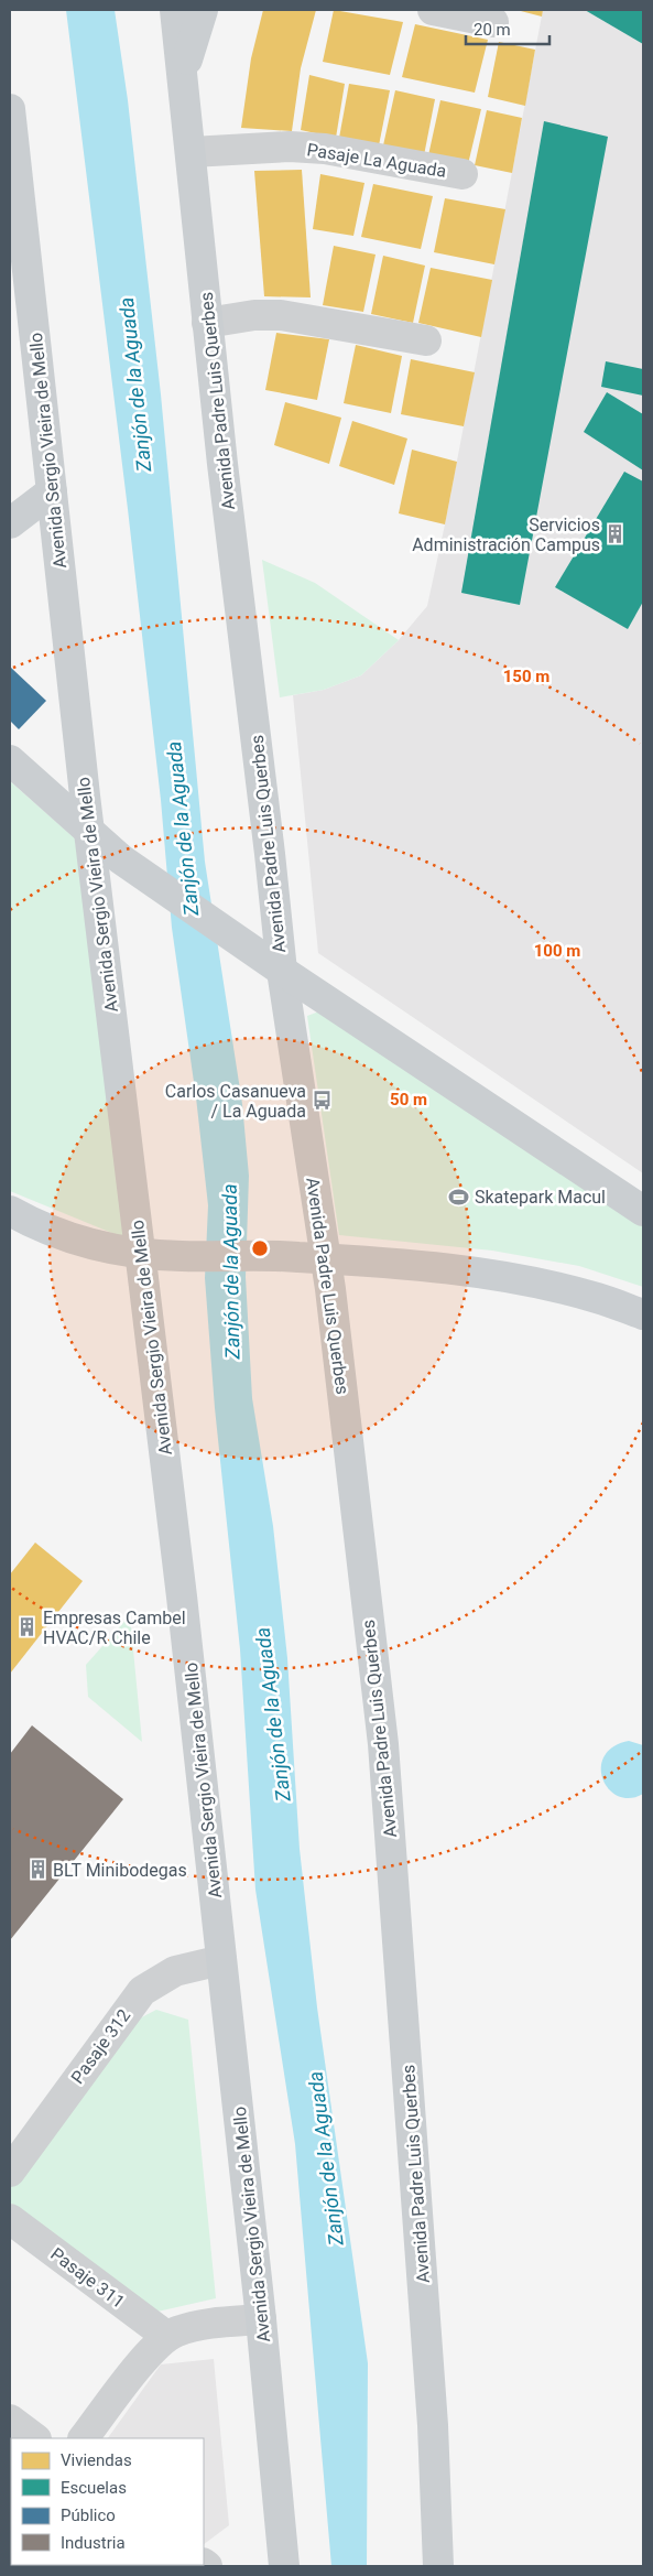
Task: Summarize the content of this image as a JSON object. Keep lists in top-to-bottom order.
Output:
{
  "streets": {
    "main road": ["Avenida Padre Luis Querbes", "Avenida Sergio Vieira de Mello"],
    "street": ["Pasaje La Aguada", "Pasaje 312", "Pasaje 311"]
  },
  "crossings": [
    ["Pasaje La Aguada", "Avenida Padre Luis Querbes"],
    ["Avenida Sergio Vieira de Mello", "Pasaje 312"]
  ],
  "water": ["Zanjón de la Aguada"],
  "places": {
    "building": ["Servicios Administración Campus", "Empresas Cambel HVAC/R Chile", "BLT Minibodegas"],
    "bus stop": ["Carlos Casanueva / La Aguada"],
    "sports": ["Skatepark Macul"]
  },
  "legend": [
    "Viviendas",
    "Escuelas",
    "Público",
    "Industria"
  ],
  "scale_bar": "20 m",
  "rings": ["150 m", "100 m", "50 m"]
}
